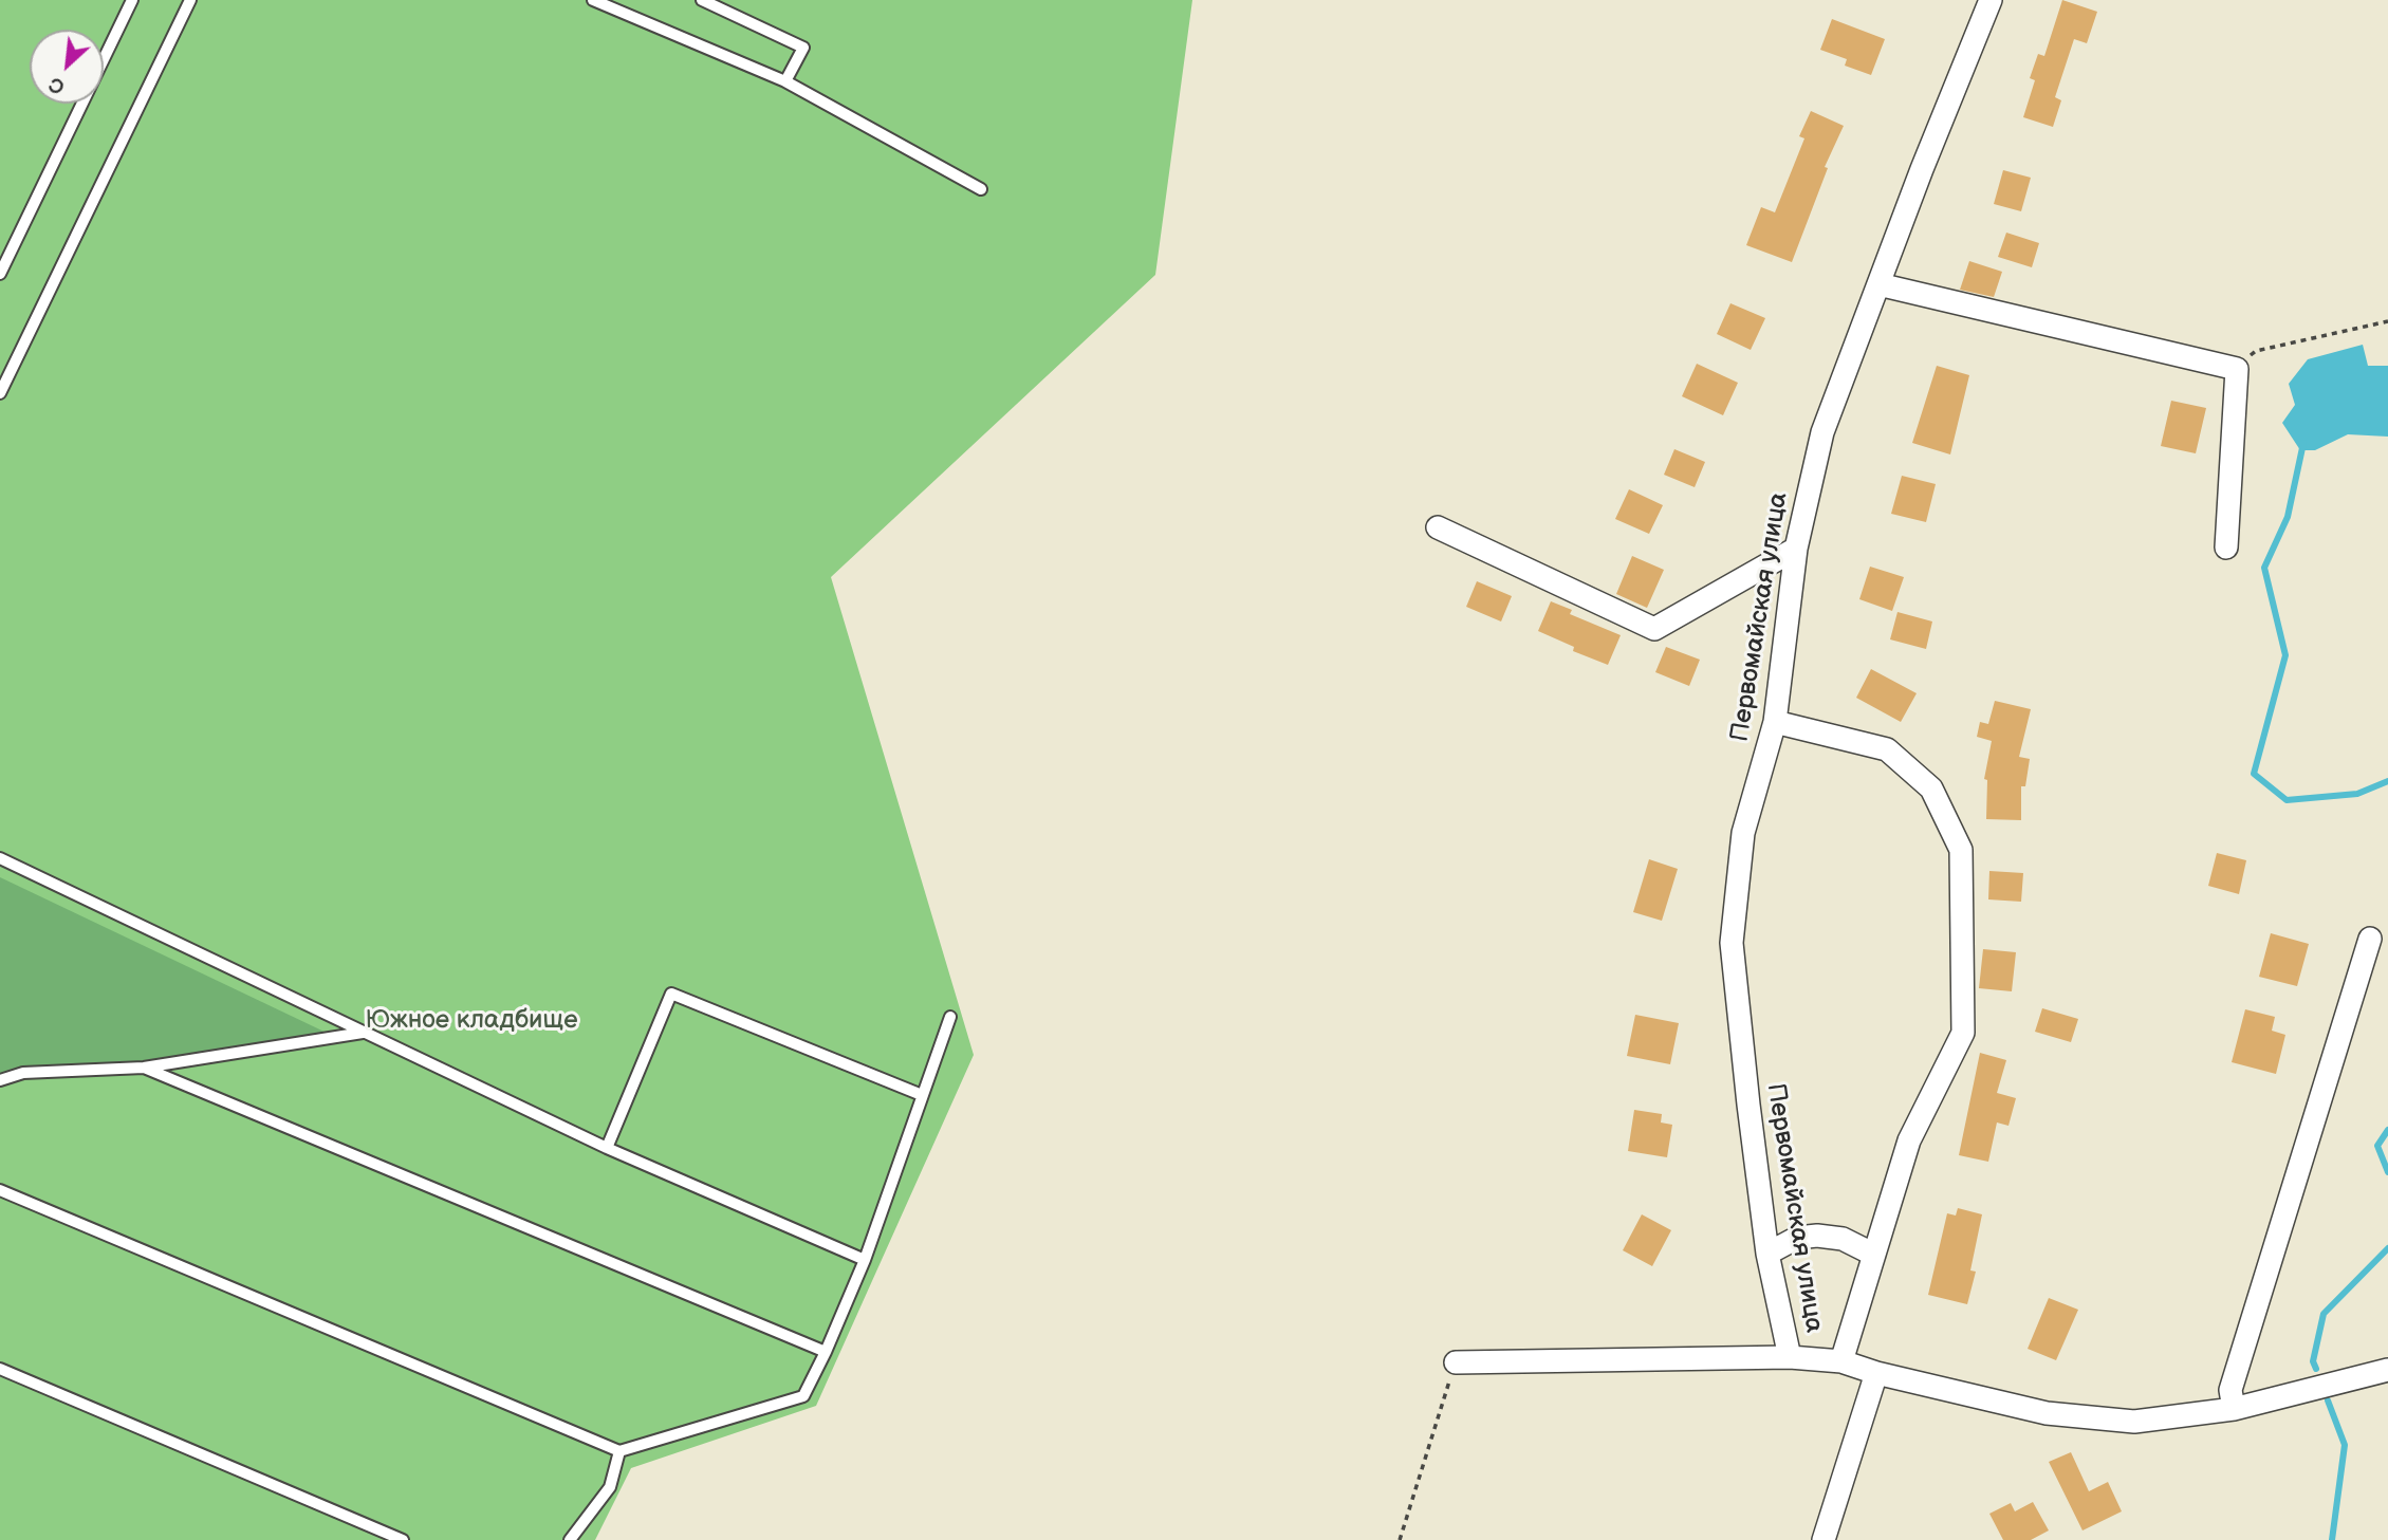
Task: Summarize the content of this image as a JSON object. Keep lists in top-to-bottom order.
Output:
{
  "streets": {
    "street": ["Первомайская улица"]
  },
  "parks": ["Южное кладбище"],
  "north": "bottom left"
}
